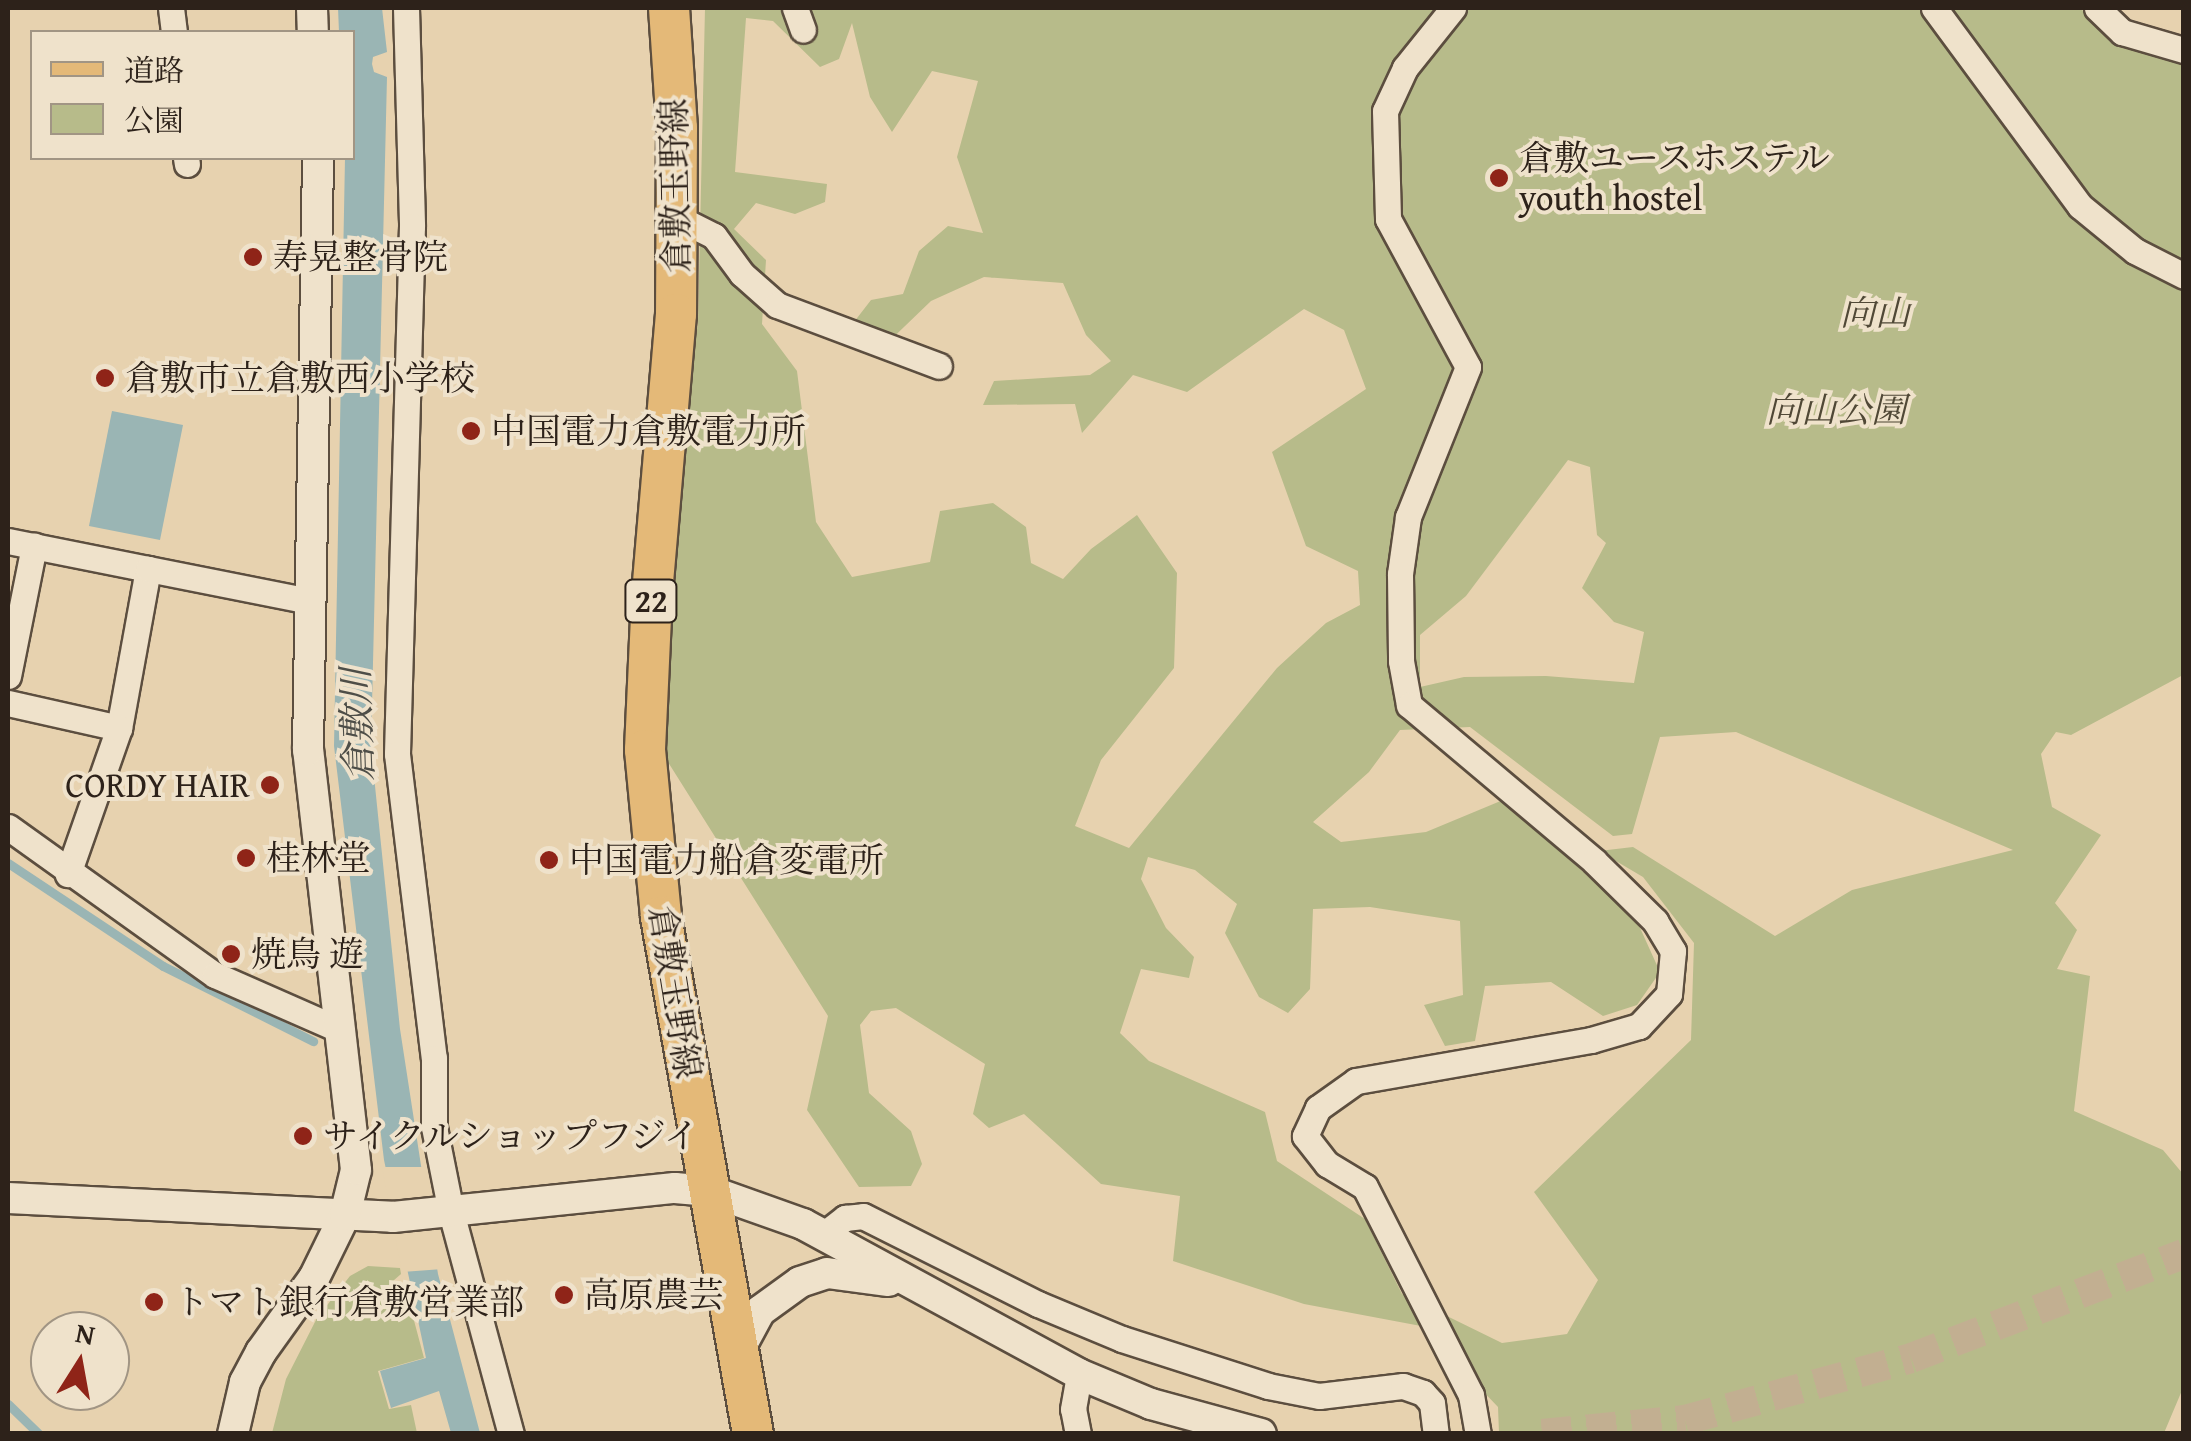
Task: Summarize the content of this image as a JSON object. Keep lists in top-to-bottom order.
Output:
{
  "streets": {
    "main road": ["倉敷玉野線", "22"]
  },
  "water": ["倉敷川"],
  "parks": ["向山", "向山公園"],
  "places": [
    "倉敷ユースホステル youth hostel",
    "寿晃整骨院",
    "倉敷市立倉敷西小学校",
    "中国電力倉敷電力所",
    "CORDY HAIR",
    "桂林堂",
    "中国電力船倉変電所",
    "焼鳥 遊",
    "サイクルショップフジイ",
    "高原農芸",
    "トマト銀行倉敷営業部"
  ],
  "legend": ["道路", "公園"],
  "north": "top"
}
